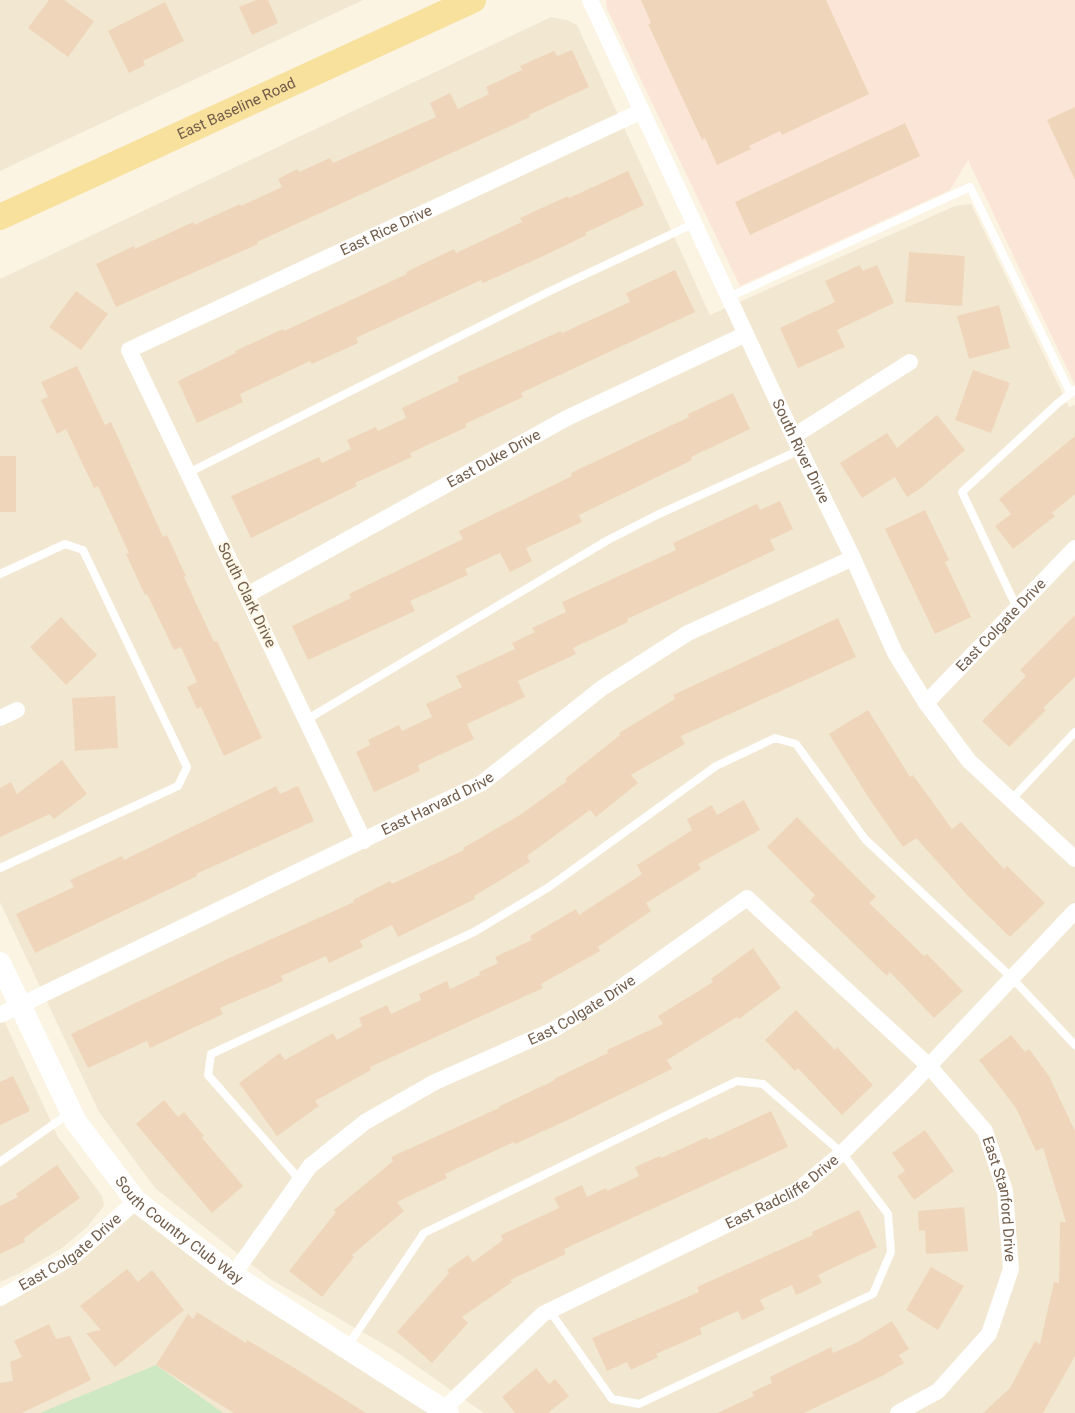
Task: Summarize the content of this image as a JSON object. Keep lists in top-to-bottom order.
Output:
{
  "streets": {
    "main road": ["East Baseline Road"],
    "street": [
      "East Rice Drive",
      "South River Drive",
      "East Duke Drive",
      "South Clark Drive",
      "East Colgate Drive",
      "East Harvard Drive",
      "East Radcliffe Drive",
      "East Stanford Drive",
      "South Country Club Way"
    ]
  },
  "crossings": [
    ["East Rice Drive", "South River Drive"],
    ["East Rice Drive", "South Clark Drive"],
    ["South River Drive", "East Duke Drive"],
    ["South River Drive", "East Colgate Drive"],
    ["South River Drive", "East Harvard Drive"],
    ["East Duke Drive", "South Clark Drive"],
    ["South Clark Drive", "East Harvard Drive"],
    ["East Colgate Drive", "East Radcliffe Drive"],
    ["East Colgate Drive", "East Stanford Drive"],
    ["East Colgate Drive", "South Country Club Way"],
    ["East Harvard Drive", "South Country Club Way"],
    ["East Radcliffe Drive", "East Stanford Drive"],
    ["East Radcliffe Drive", "South Country Club Way"]
  ]
}
